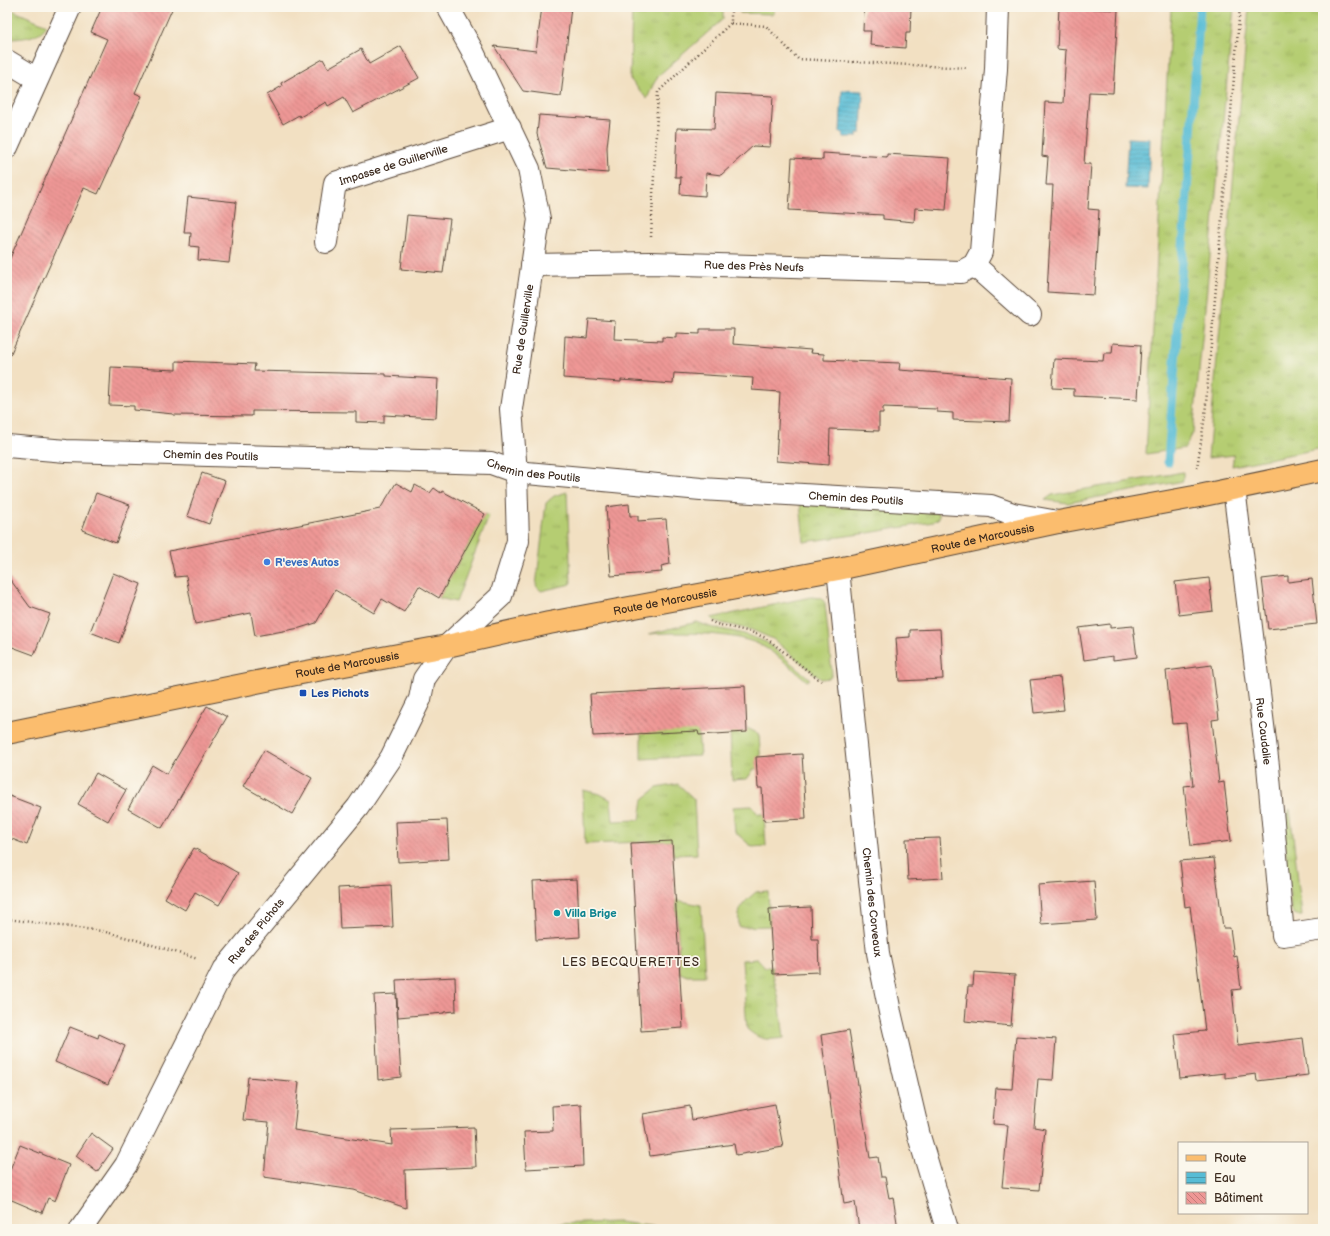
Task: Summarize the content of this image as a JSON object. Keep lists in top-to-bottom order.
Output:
{
  "streets": {
    "main road": ["Route de Marcoussis"],
    "street": [
      "Impasse de Guillerville",
      "Rue des Près Neufs",
      "Rue de Guillerville",
      "Chemin des Poutils",
      "Rue Caudalie",
      "Chemin des Corveaux",
      "Rue des Pichots"
    ]
  },
  "crossings": [
    ["Impasse de Guillerville", "Rue de Guillerville"],
    ["Rue des Près Neufs", "Rue de Guillerville"],
    ["Rue de Guillerville", "Chemin des Poutils"],
    ["Rue de Guillerville", "Route de Marcoussis"],
    ["Rue de Guillerville", "Rue des Pichots"],
    ["Chemin des Poutils", "Route de Marcoussis"],
    ["Route de Marcoussis", "Rue Caudalie"],
    ["Route de Marcoussis", "Chemin des Corveaux"],
    ["Route de Marcoussis", "Rue des Pichots"]
  ],
  "districts": ["LES BECQUERETTES"],
  "places": {
    "other": ["R'eves Autos", "Villa Brige"],
    "transit": ["Les Pichots"]
  },
  "legend": ["Route", "Eau", "Bâtiment"]
}
